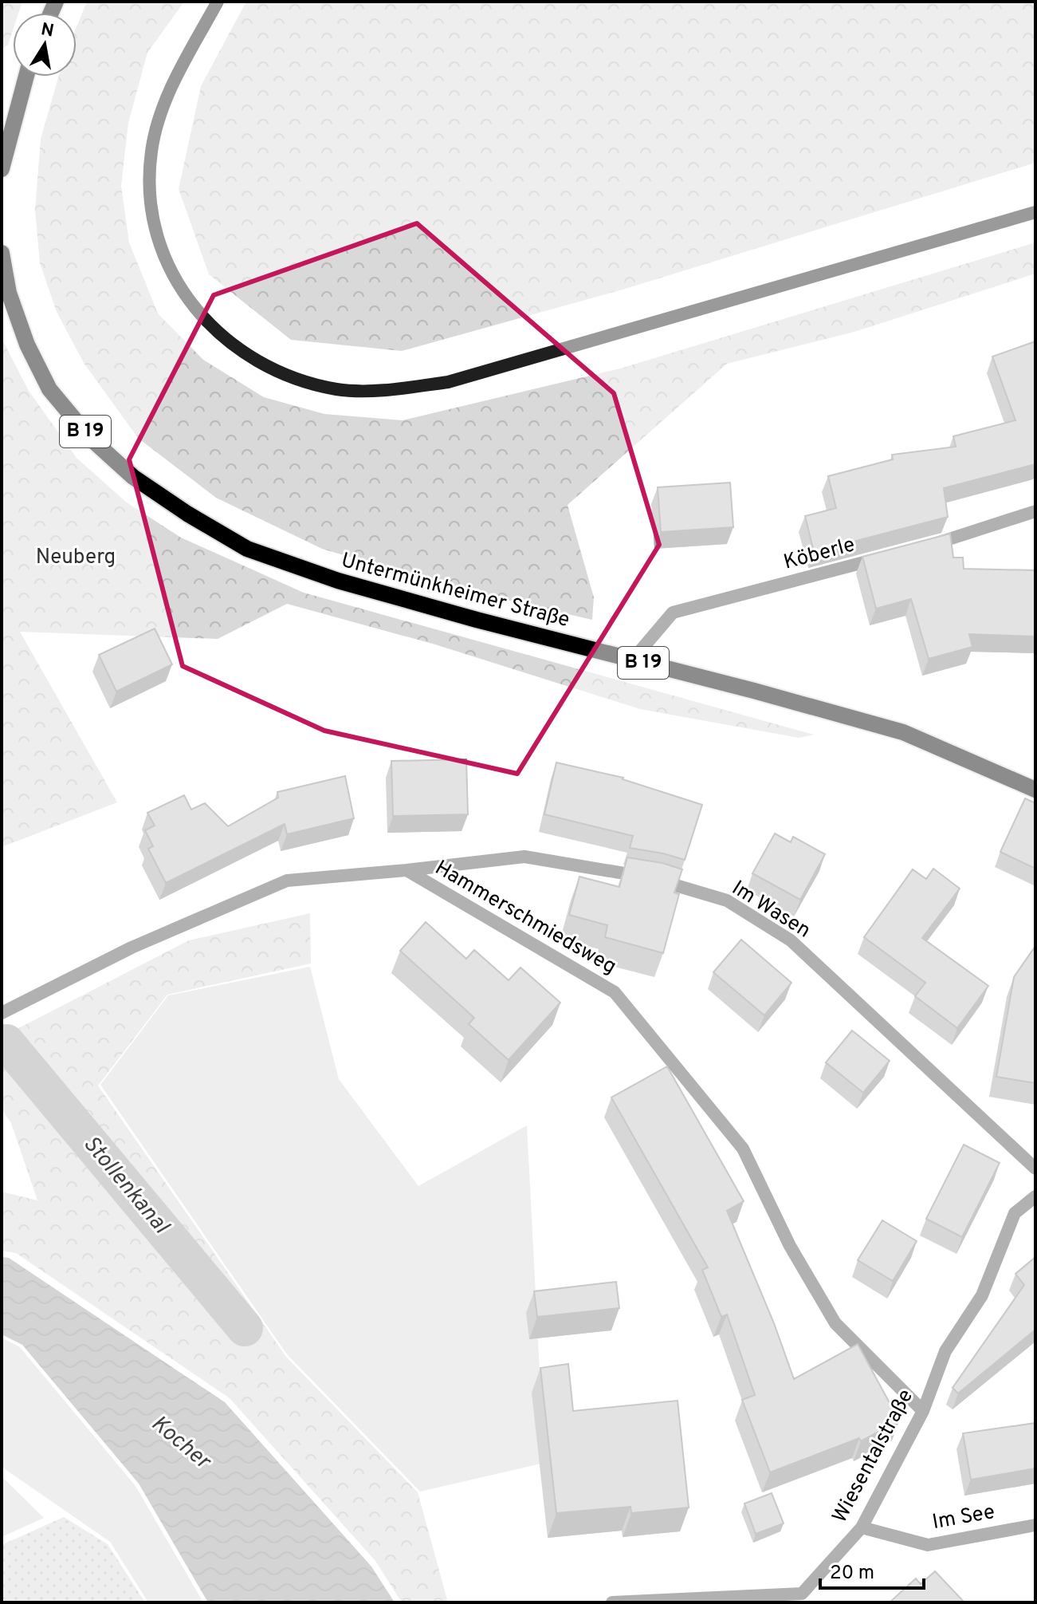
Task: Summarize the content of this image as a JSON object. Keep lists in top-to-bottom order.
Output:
{
  "streets": {
    "main road": ["B 19", "Untermünkheimer Straße"],
    "street": [
      "Köberle",
      "Im Wasen",
      "Hammerschmiedsweg",
      "Wiesentalstraße",
      "Im See"
    ]
  },
  "crossings": [
    ["Köberle", "Untermünkheimer Straße"],
    ["Im Wasen", "Hammerschmiedsweg"],
    ["Hammerschmiedsweg", "Wiesentalstraße"],
    ["Wiesentalstraße", "Im See"]
  ],
  "water": ["Stollenkanal", "Kocher"],
  "parks": ["Neuberg"],
  "scale_bar": "20 m",
  "north": "top"
}
